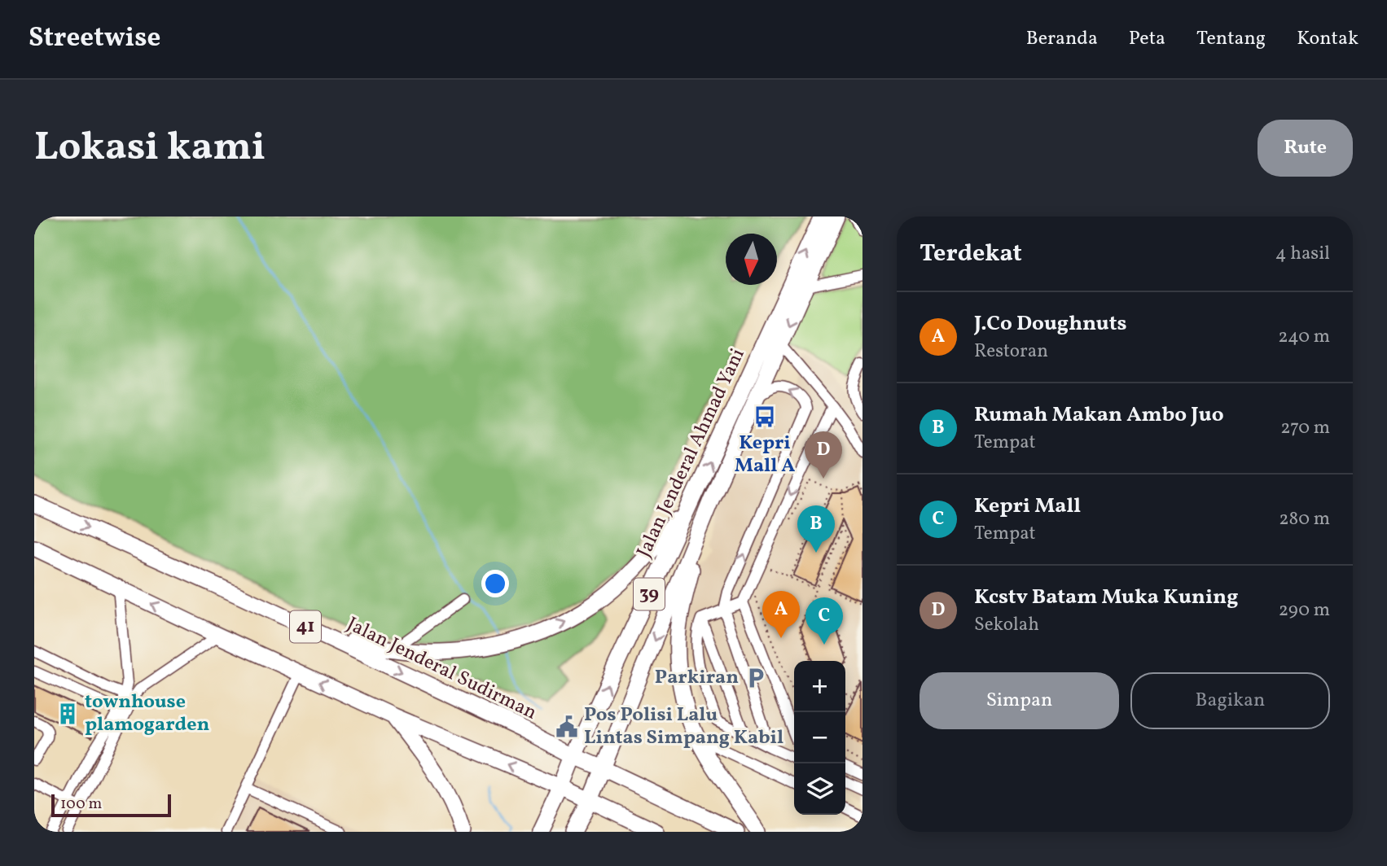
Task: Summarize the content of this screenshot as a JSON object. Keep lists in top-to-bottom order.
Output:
{
  "streets": {
    "highway": [
      "Jalan Jenderal Ahmad Yani",
      "39",
      "41",
      "Jalan Jenderal Sudirman"
    ]
  },
  "crossings": [
    ["Jalan Jenderal Ahmad Yani", "41"],
    ["Jalan Jenderal Ahmad Yani", "Jalan Jenderal Sudirman"]
  ],
  "places": {
    "bus stop": ["Kepri Mall A"],
    "parking": ["Parkiran"],
    "building": ["townhouse plamogarden"],
    "public building": ["Pos Polisi Lalu Lintas Simpang Kabil"]
  },
  "scale_bar": "100 m",
  "north": "bottom",
  "page": {
    "header": "Streetwise",
    "nav": [
      "Beranda",
      "Peta",
      "Tentang",
      "Kontak"
    ],
    "buttons": [
      "Rute",
      ["Simpan", "Bagikan"]
    ],
    "title": "Lokasi kami",
    "heading": ["Terdekat", "4 hasil"],
    "list": [
      {
        "mark": "A",
        "name": "J.Co Doughnuts",
        "note": "Restoran",
        "value": "240 m"
      },
      {
        "mark": "B",
        "name": "Rumah Makan Ambo Juo",
        "note": "Tempat",
        "value": "270 m"
      },
      {
        "mark": "C",
        "name": "Kepri Mall",
        "note": "Tempat",
        "value": "280 m"
      },
      {
        "mark": "D",
        "name": "Kcstv Batam Muka Kuning",
        "note": "Sekolah",
        "value": "290 m"
      }
    ],
    "pins": [
      "D",
      "B",
      "A",
      "C"
    ],
    "map_buttons": ["+", "−"],
    "scale": "100 m"
  }
}
